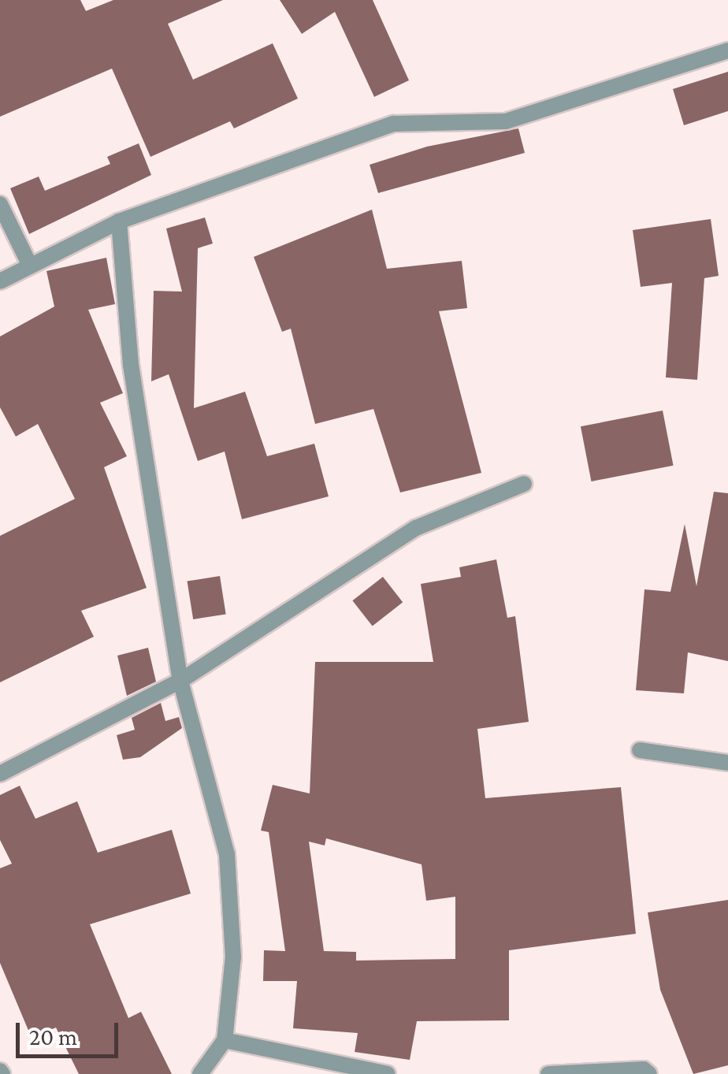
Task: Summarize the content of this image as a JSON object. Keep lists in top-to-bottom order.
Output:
{
  "scale_bar": "20 m"
}
